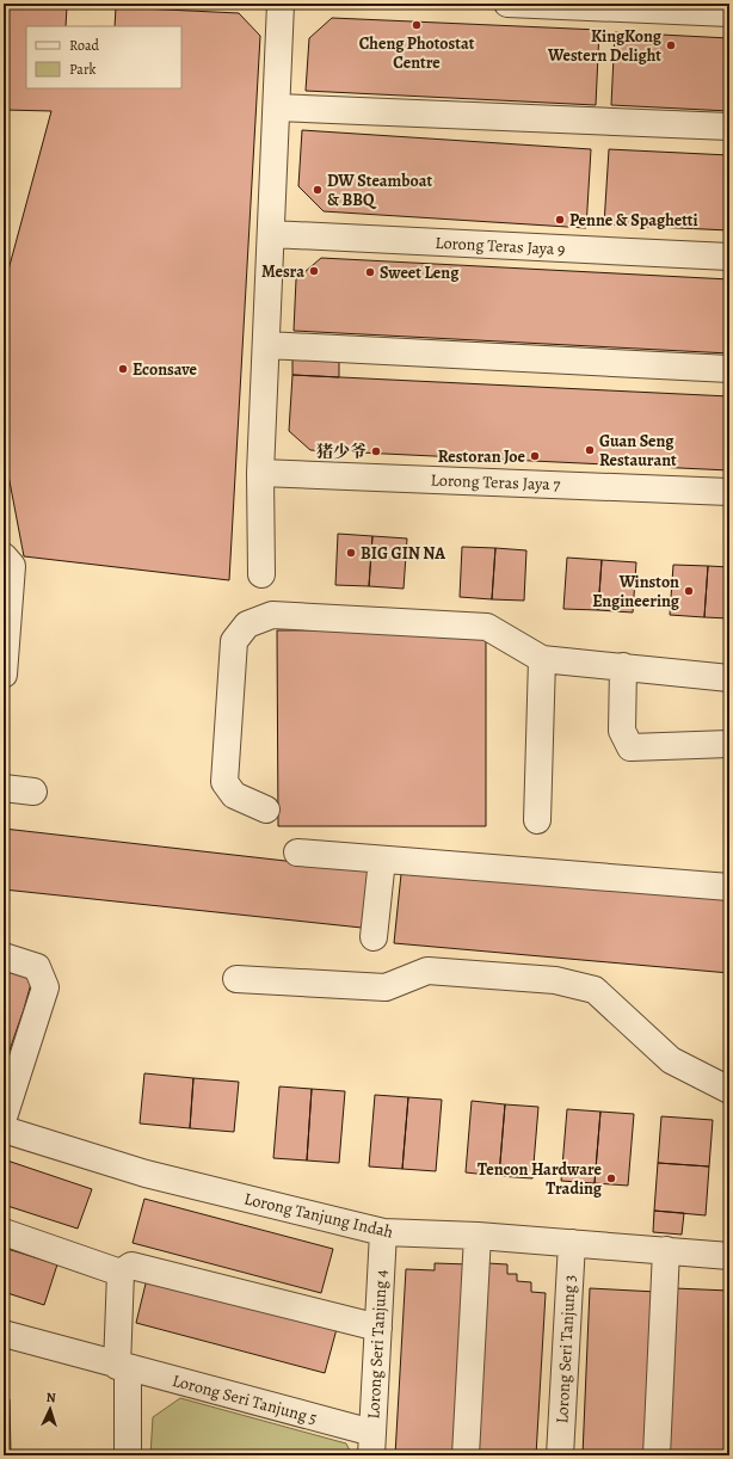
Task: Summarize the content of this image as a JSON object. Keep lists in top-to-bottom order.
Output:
{
  "streets": {
    "street": [
      "Lorong Teras Jaya 9",
      "Lorong Teras Jaya 7",
      "Lorong Tanjung Indah",
      "Lorong Seri Tanjung 4",
      "Lorong Seri Tanjung 3",
      "Lorong Seri Tanjung 5"
    ]
  },
  "crossings": [
    ["Lorong Tanjung Indah", "Lorong Seri Tanjung 4"],
    ["Lorong Tanjung Indah", "Lorong Seri Tanjung 3"],
    ["Lorong Seri Tanjung 4", "Lorong Seri Tanjung 5"]
  ],
  "places": [
    "Cheng Photostat Centre",
    "KingKong Western Delight",
    "DW Steamboat & BBQ",
    "Penne & Spaghetti",
    "Mesra",
    "Sweet Leng",
    "Econsave",
    "Guan Seng Restaurant",
    "猪少爷",
    "Restoran Joe",
    "BIG GIN NA",
    "Winston Engineering",
    "Tencon Hardware Trading"
  ],
  "legend": ["Road", "Park"],
  "north": "top"
}
